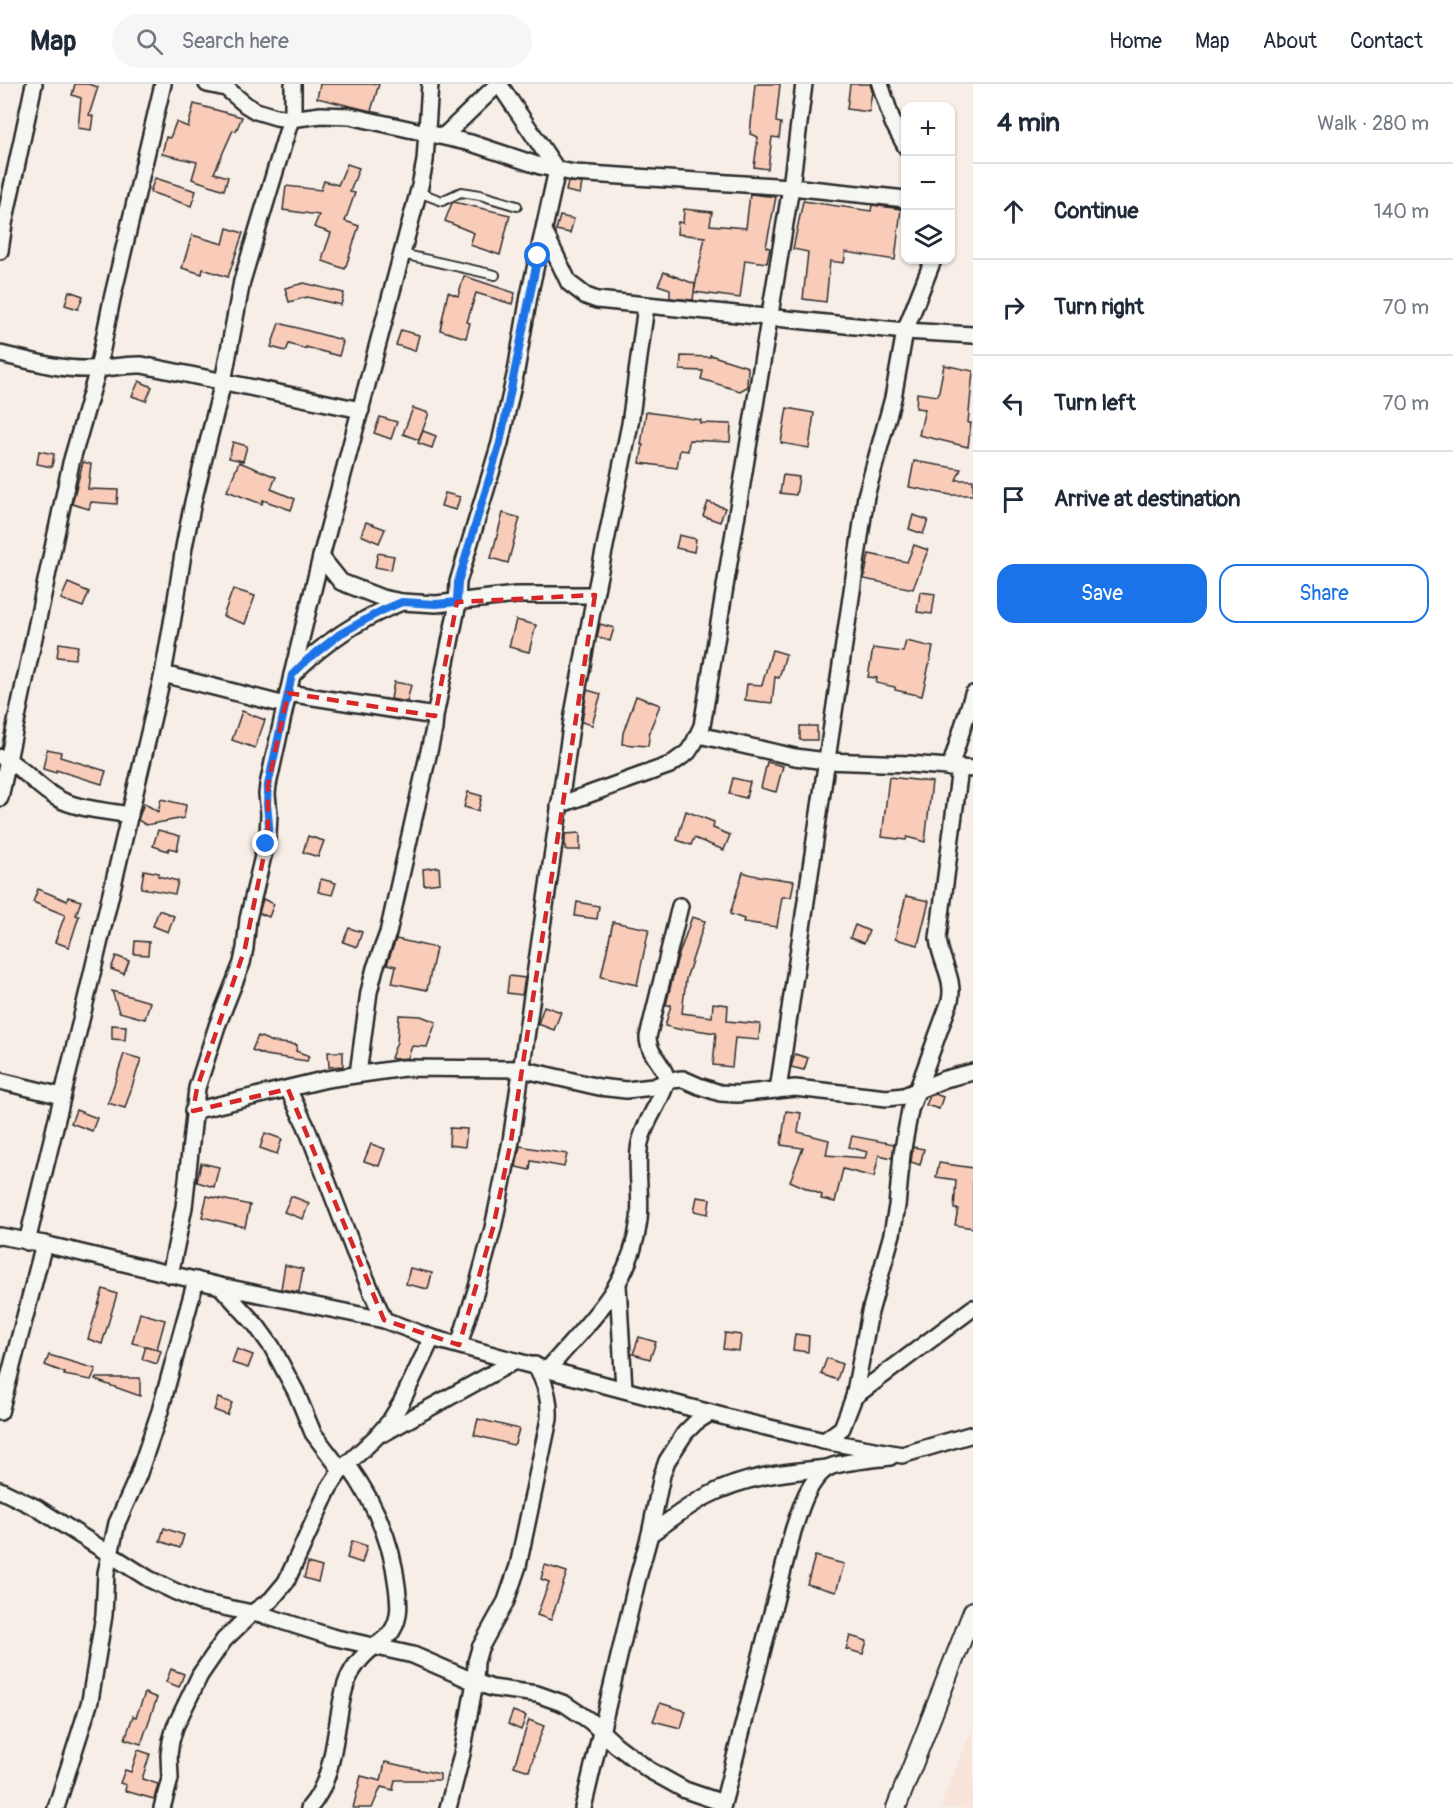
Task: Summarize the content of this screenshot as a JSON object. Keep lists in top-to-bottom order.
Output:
{
  "page": {
    "header": "Map",
    "search": "Search here",
    "nav": [
      "Home",
      "Map",
      "About",
      "Contact"
    ],
    "heading": ["4 min", "Walk · 280 m"],
    "map_buttons": ["+", "−"],
    "list": [
      ["Continue", "140 m"],
      ["Turn right", "70 m"],
      ["Turn left", "70 m"],
      "Arrive at destination"
    ],
    "buttons": ["Save", "Share"]
  }
}
